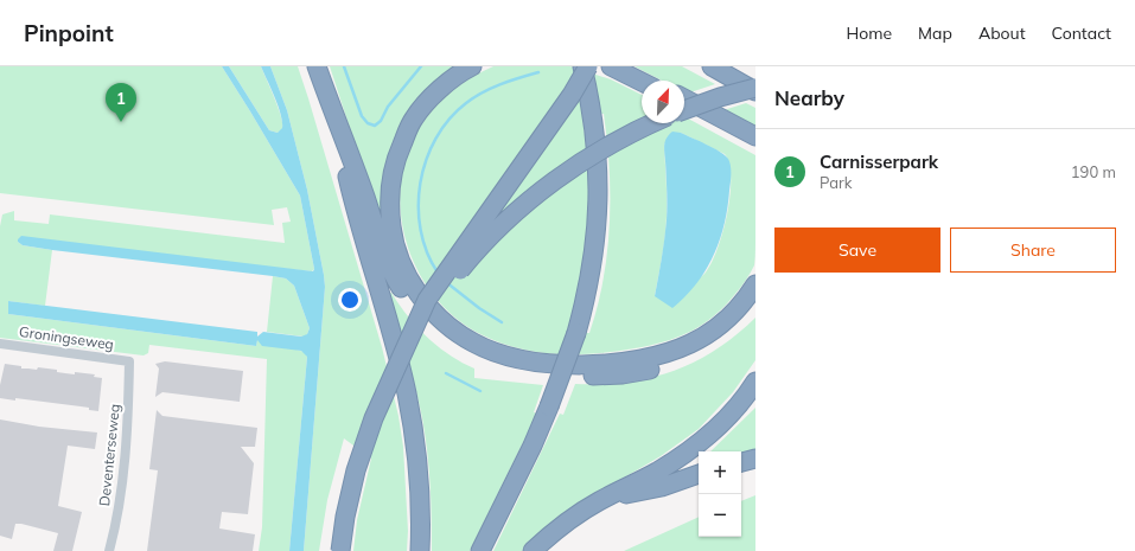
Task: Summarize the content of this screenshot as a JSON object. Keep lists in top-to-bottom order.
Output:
{
  "streets": {
    "street": ["Groningseweg", "Deventerseweg"]
  },
  "crossings": [
    ["Groningseweg", "Deventerseweg"]
  ],
  "north": "top right",
  "page": {
    "header": "Pinpoint",
    "nav": [
      "Home",
      "Map",
      "About",
      "Contact"
    ],
    "heading": "Nearby",
    "pins": "1",
    "list": [
      {
        "mark": "1",
        "name": "Carnisserpark",
        "note": "Park",
        "value": "190 m"
      }
    ],
    "buttons": ["Save", "Share"],
    "map_buttons": ["+", "−"]
  }
}
